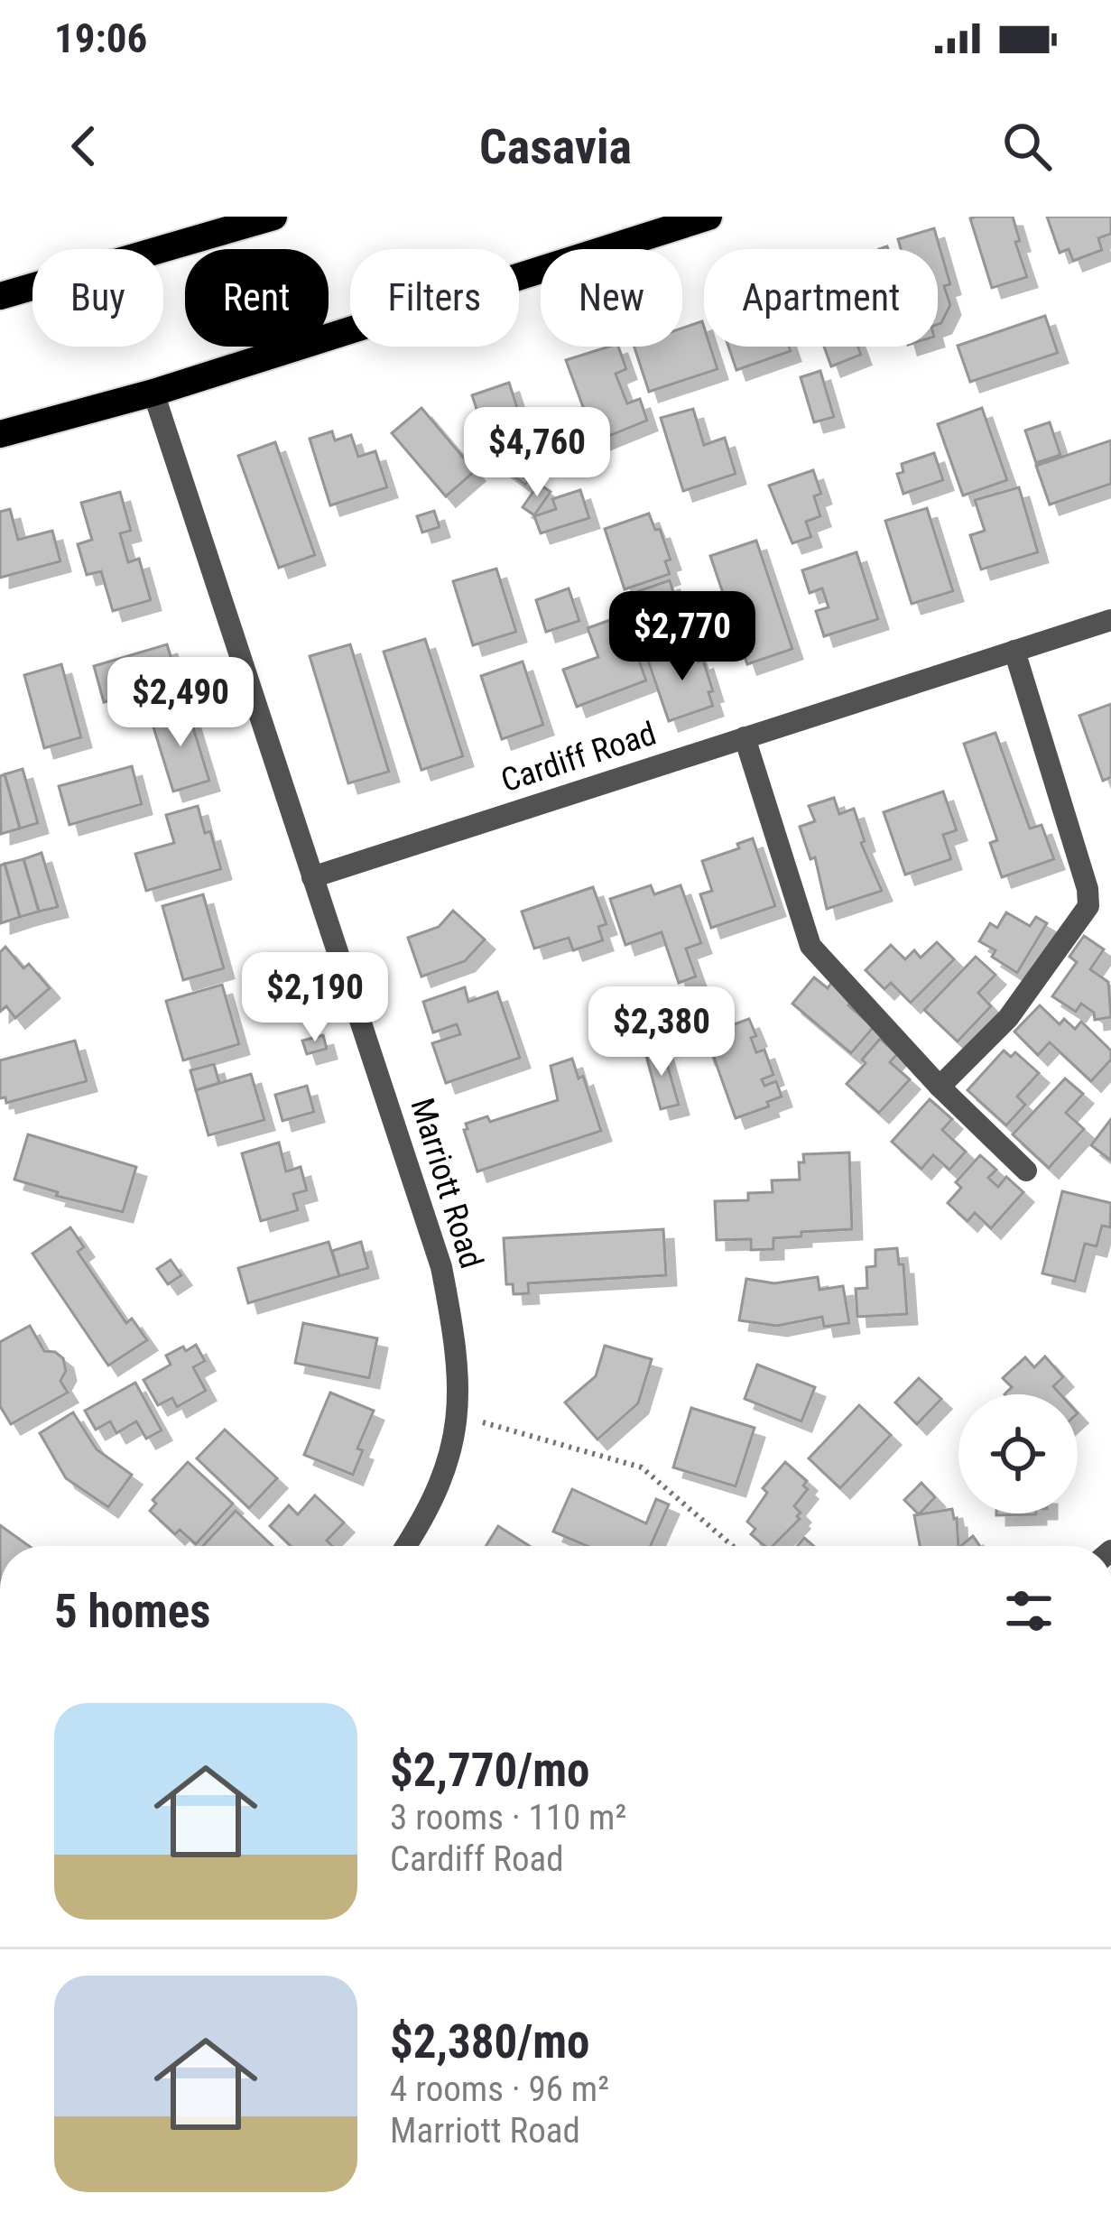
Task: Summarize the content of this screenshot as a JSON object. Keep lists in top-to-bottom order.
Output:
{
  "streets": {
    "street": ["Cardiff Road", "Marriott Road"]
  },
  "crossings": [
    ["Cardiff Road", "Marriott Road"]
  ],
  "page": {
    "status": "19:06",
    "header": "Casavia",
    "chip": [
      "Buy",
      "Rent",
      "Filters",
      "New",
      "Apartment"
    ],
    "price": [
      "$4,760",
      "$2,770",
      "$2,490",
      "$2,190",
      "$2,380"
    ],
    "heading": "5 homes",
    "list": [
      {
        "name": "$2,770/mo",
        "note": "3 rooms · 110 m² · Cardiff Road"
      },
      {
        "name": "$2,380/mo",
        "note": "4 rooms · 96 m² · Marriott Road"
      }
    ]
  }
}
